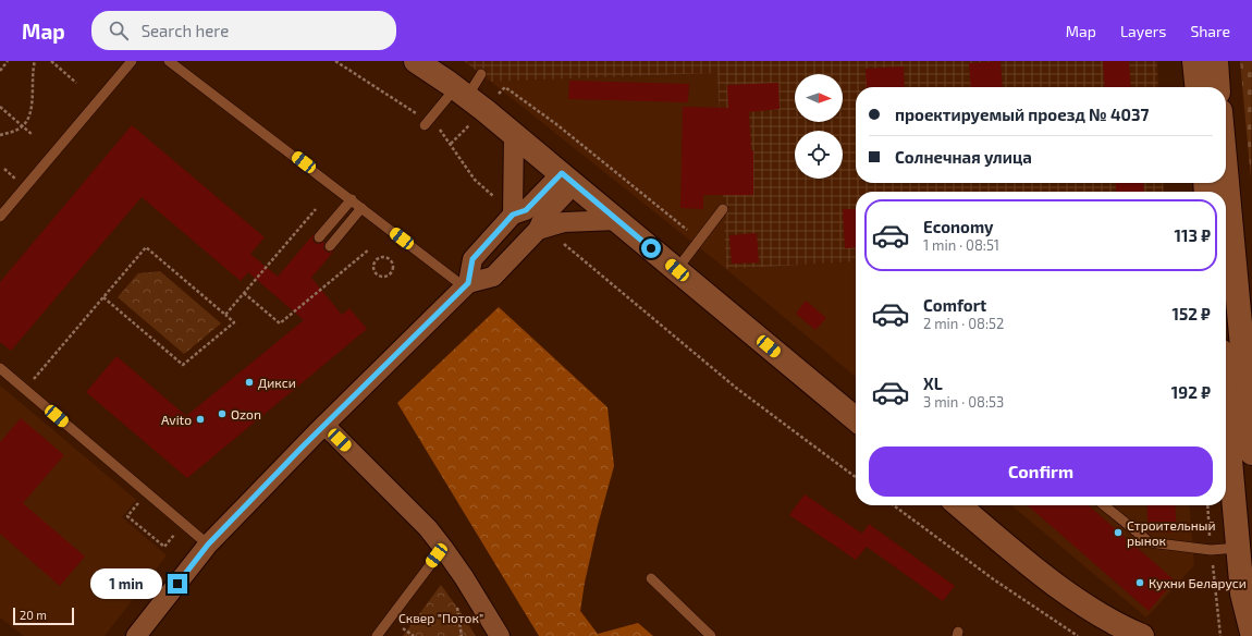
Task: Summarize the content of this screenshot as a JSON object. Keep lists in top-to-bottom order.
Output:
{
  "parks": ["Сквер \"Поток\""],
  "places": [
    "Дикси",
    "Ozon",
    "Avito",
    "Строительный рынок",
    "Кухни Беларуси"
  ],
  "scale_bar": "20 m",
  "north": "right",
  "page": {
    "header": "Map",
    "search": "Search here",
    "nav": ["Map", "Layers", "Share"],
    "banner": ["проектируемый проезд № 4037", "Солнечная улица"],
    "list": [
      {
        "name": "Economy",
        "note": "1 min · 08:51",
        "value": "113 ₽"
      },
      {
        "name": "Comfort",
        "note": "2 min · 08:52",
        "value": "152 ₽"
      },
      {
        "name": "XL",
        "note": "3 min · 08:53",
        "value": "192 ₽"
      }
    ],
    "buttons": "Confirm",
    "bubble": "1 min",
    "scale": "20 m"
  }
}
